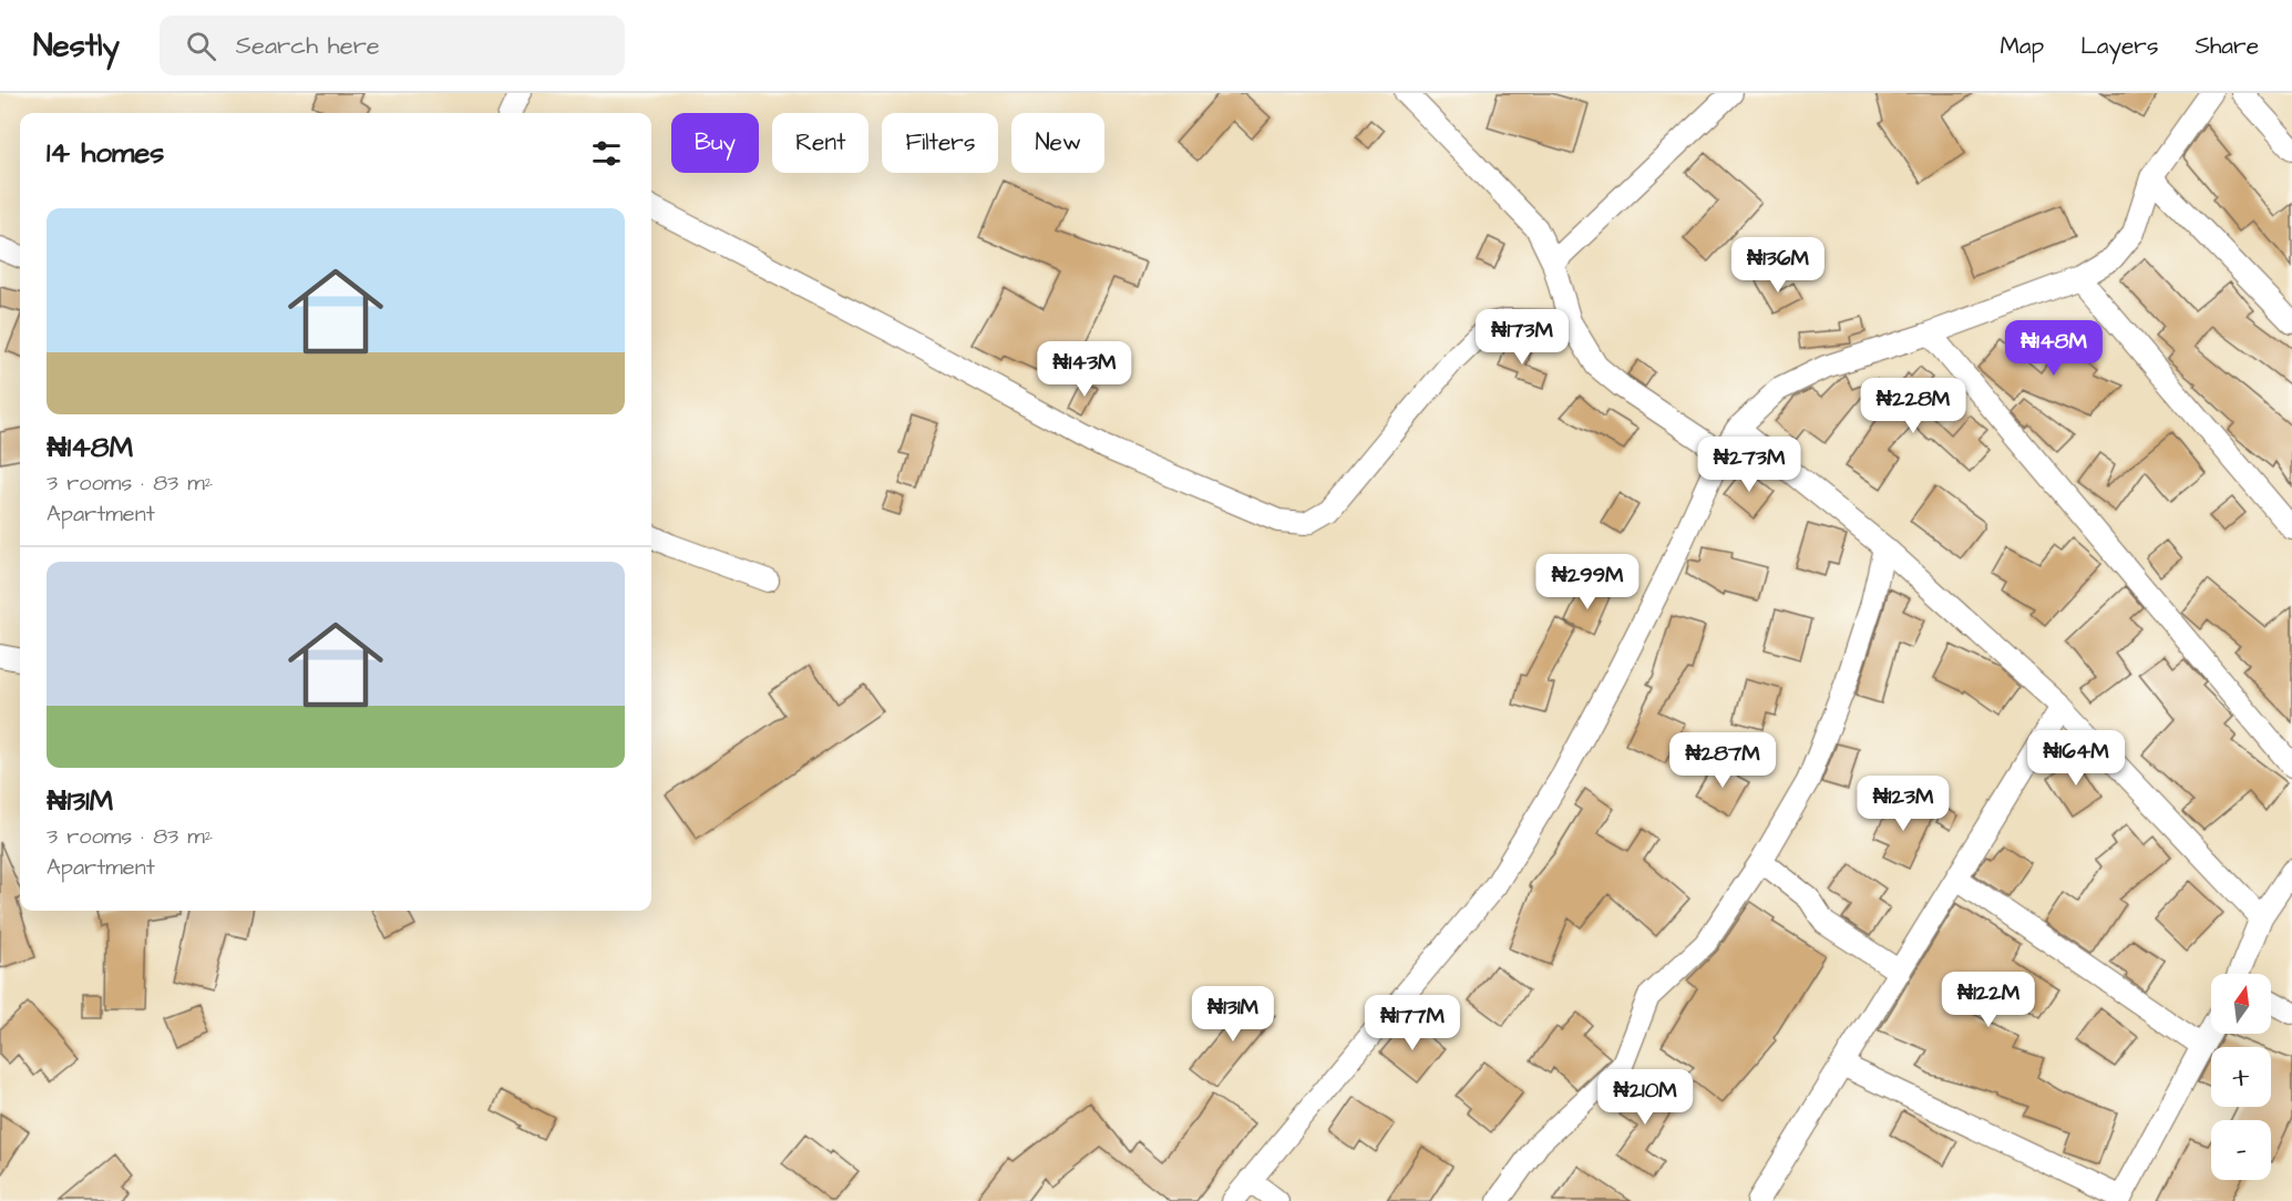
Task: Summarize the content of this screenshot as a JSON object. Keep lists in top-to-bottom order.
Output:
{
  "north": "top",
  "page": {
    "header": "Nestly",
    "search": "Search here",
    "nav": ["Map", "Layers", "Share"],
    "chip": [
      "Buy",
      "Rent",
      "Filters",
      "New"
    ],
    "heading": "14 homes",
    "list": [
      {
        "name": "₦148M",
        "note": "3 rooms · 83 m² · Apartment"
      },
      {
        "name": "₦131M",
        "note": "3 rooms · 83 m² · Apartment"
      }
    ],
    "price": [
      "₦136M",
      "₦173M",
      "₦148M",
      "₦143M",
      "₦228M",
      "₦273M",
      "₦299M",
      "₦164M",
      "₦287M",
      "₦123M",
      "₦122M",
      "₦131M",
      "₦177M",
      "₦210M"
    ],
    "map_buttons": ["+", "−"]
  }
}
